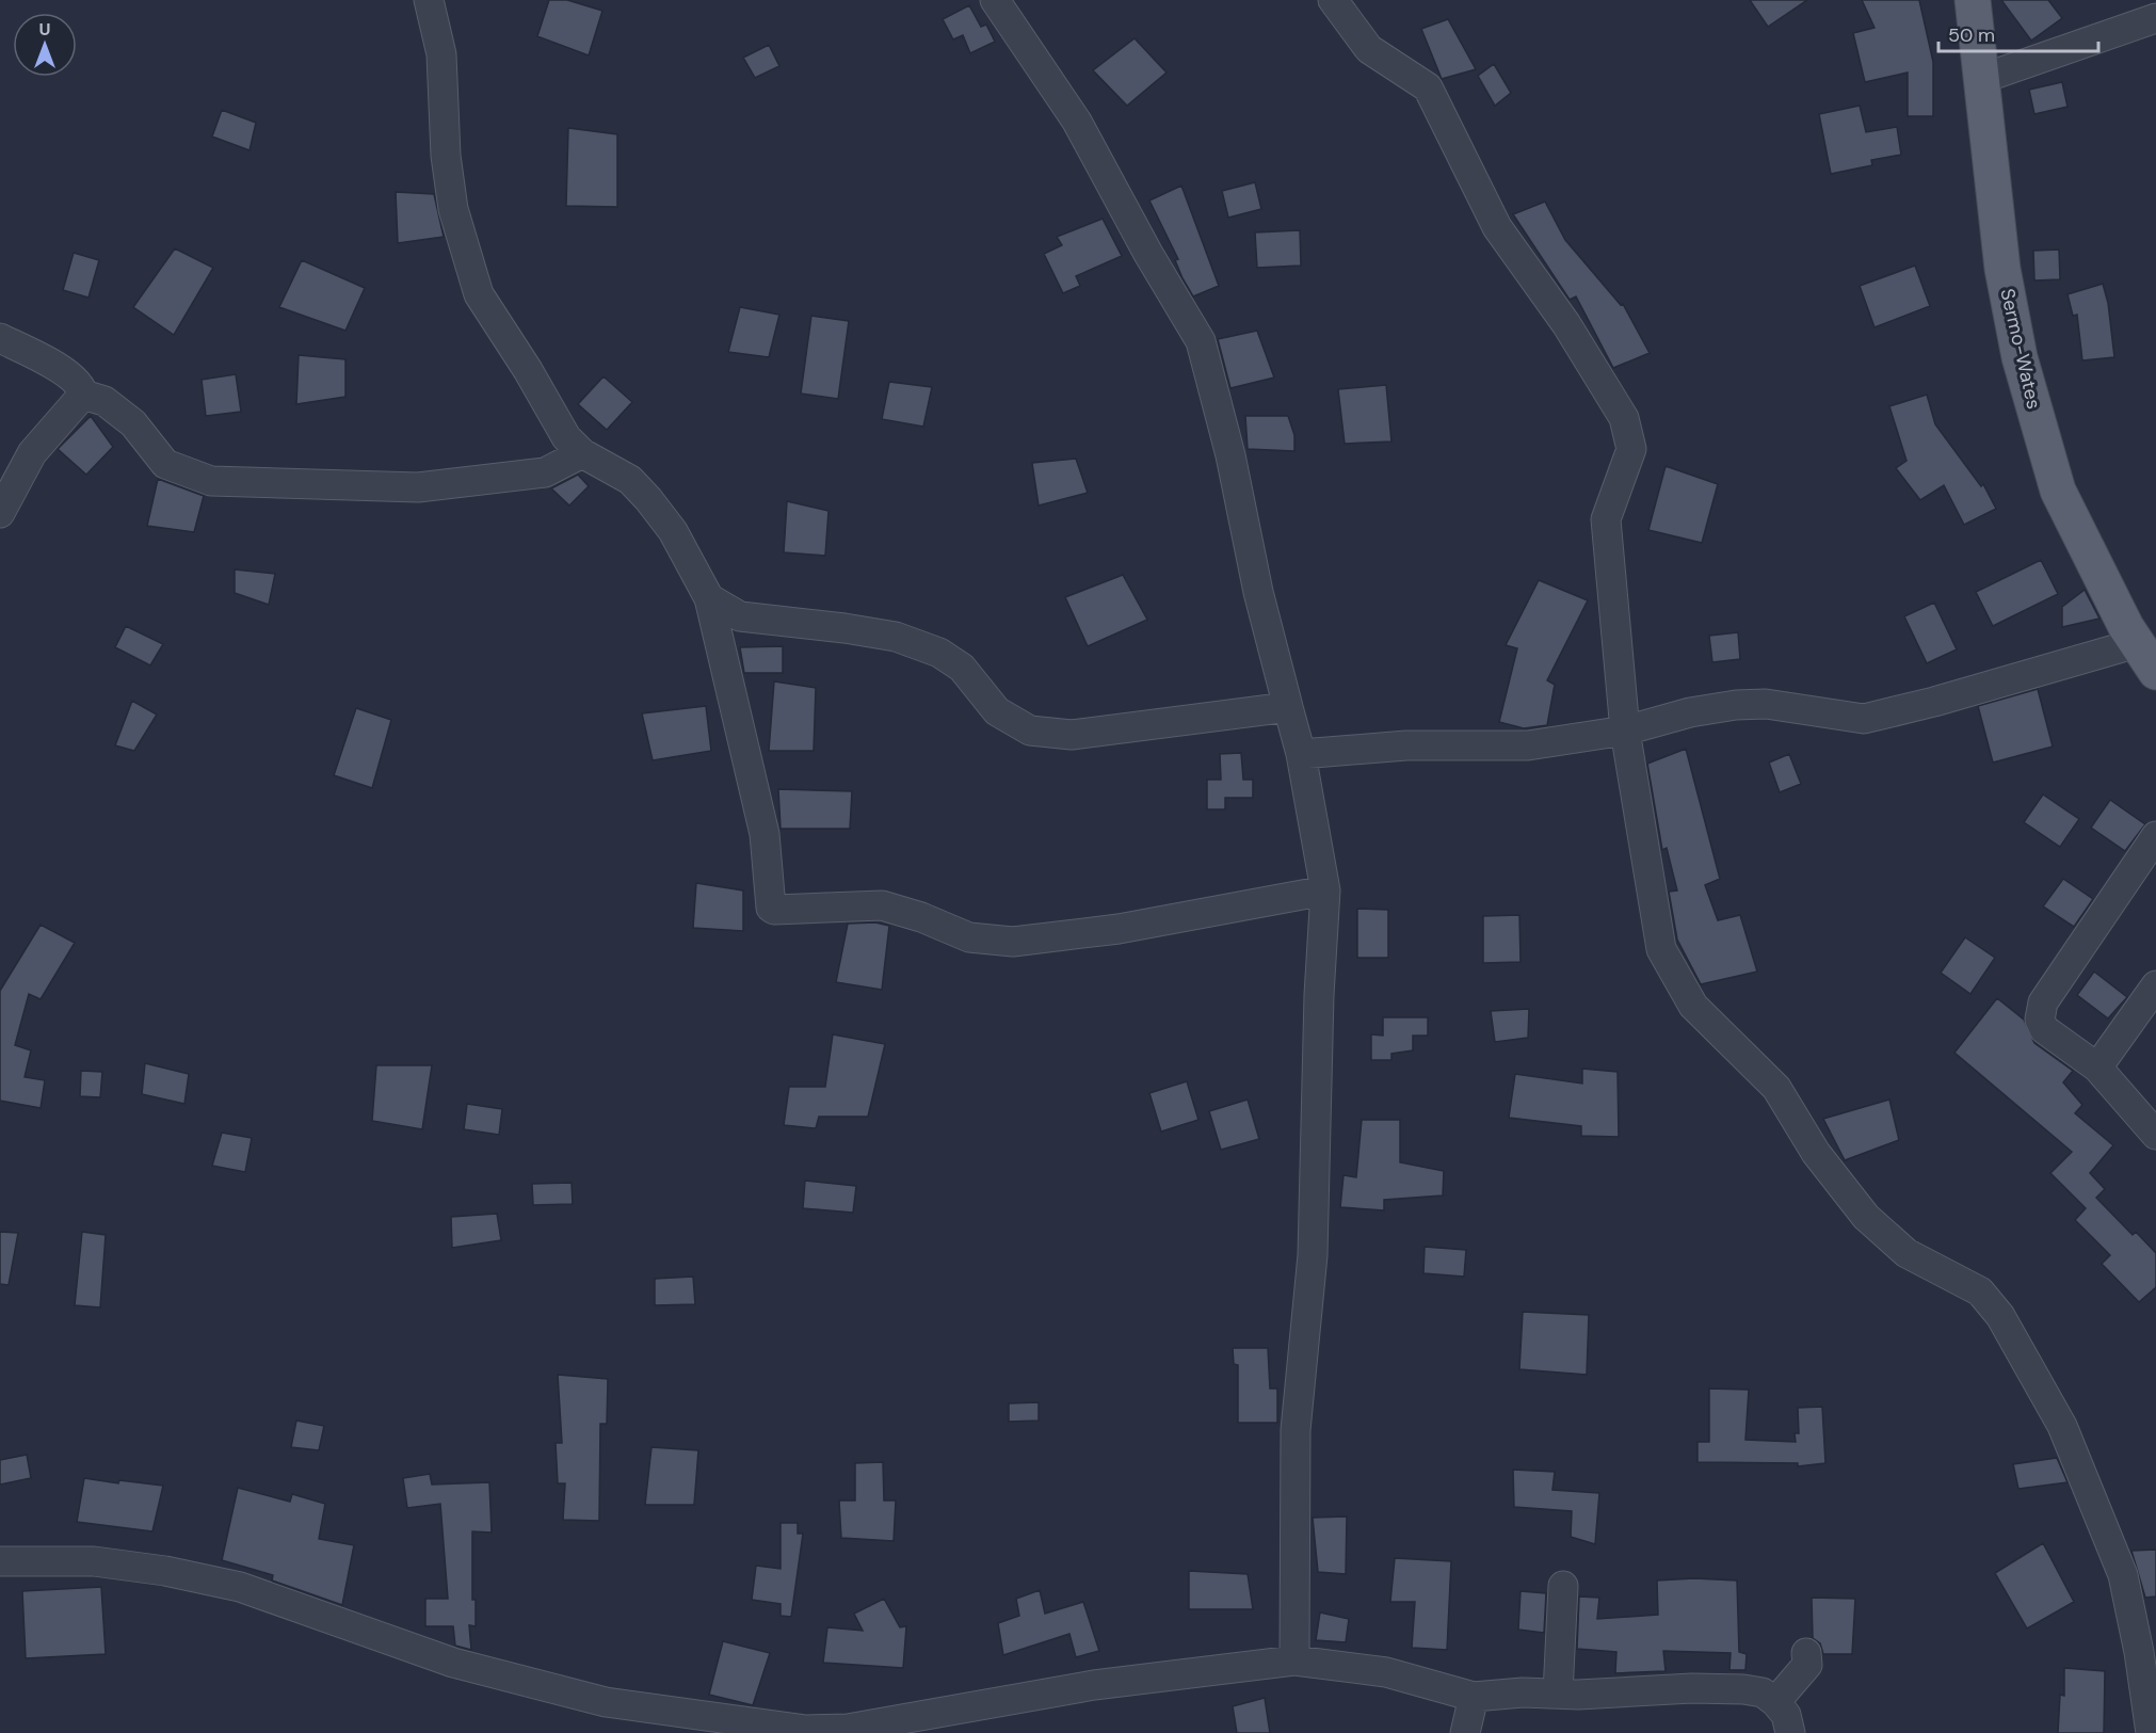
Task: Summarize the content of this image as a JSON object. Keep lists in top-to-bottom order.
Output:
{
  "streets": {
    "main road": ["Sermo-Wates"]
  },
  "scale_bar": "50 m",
  "north": "top"
}
